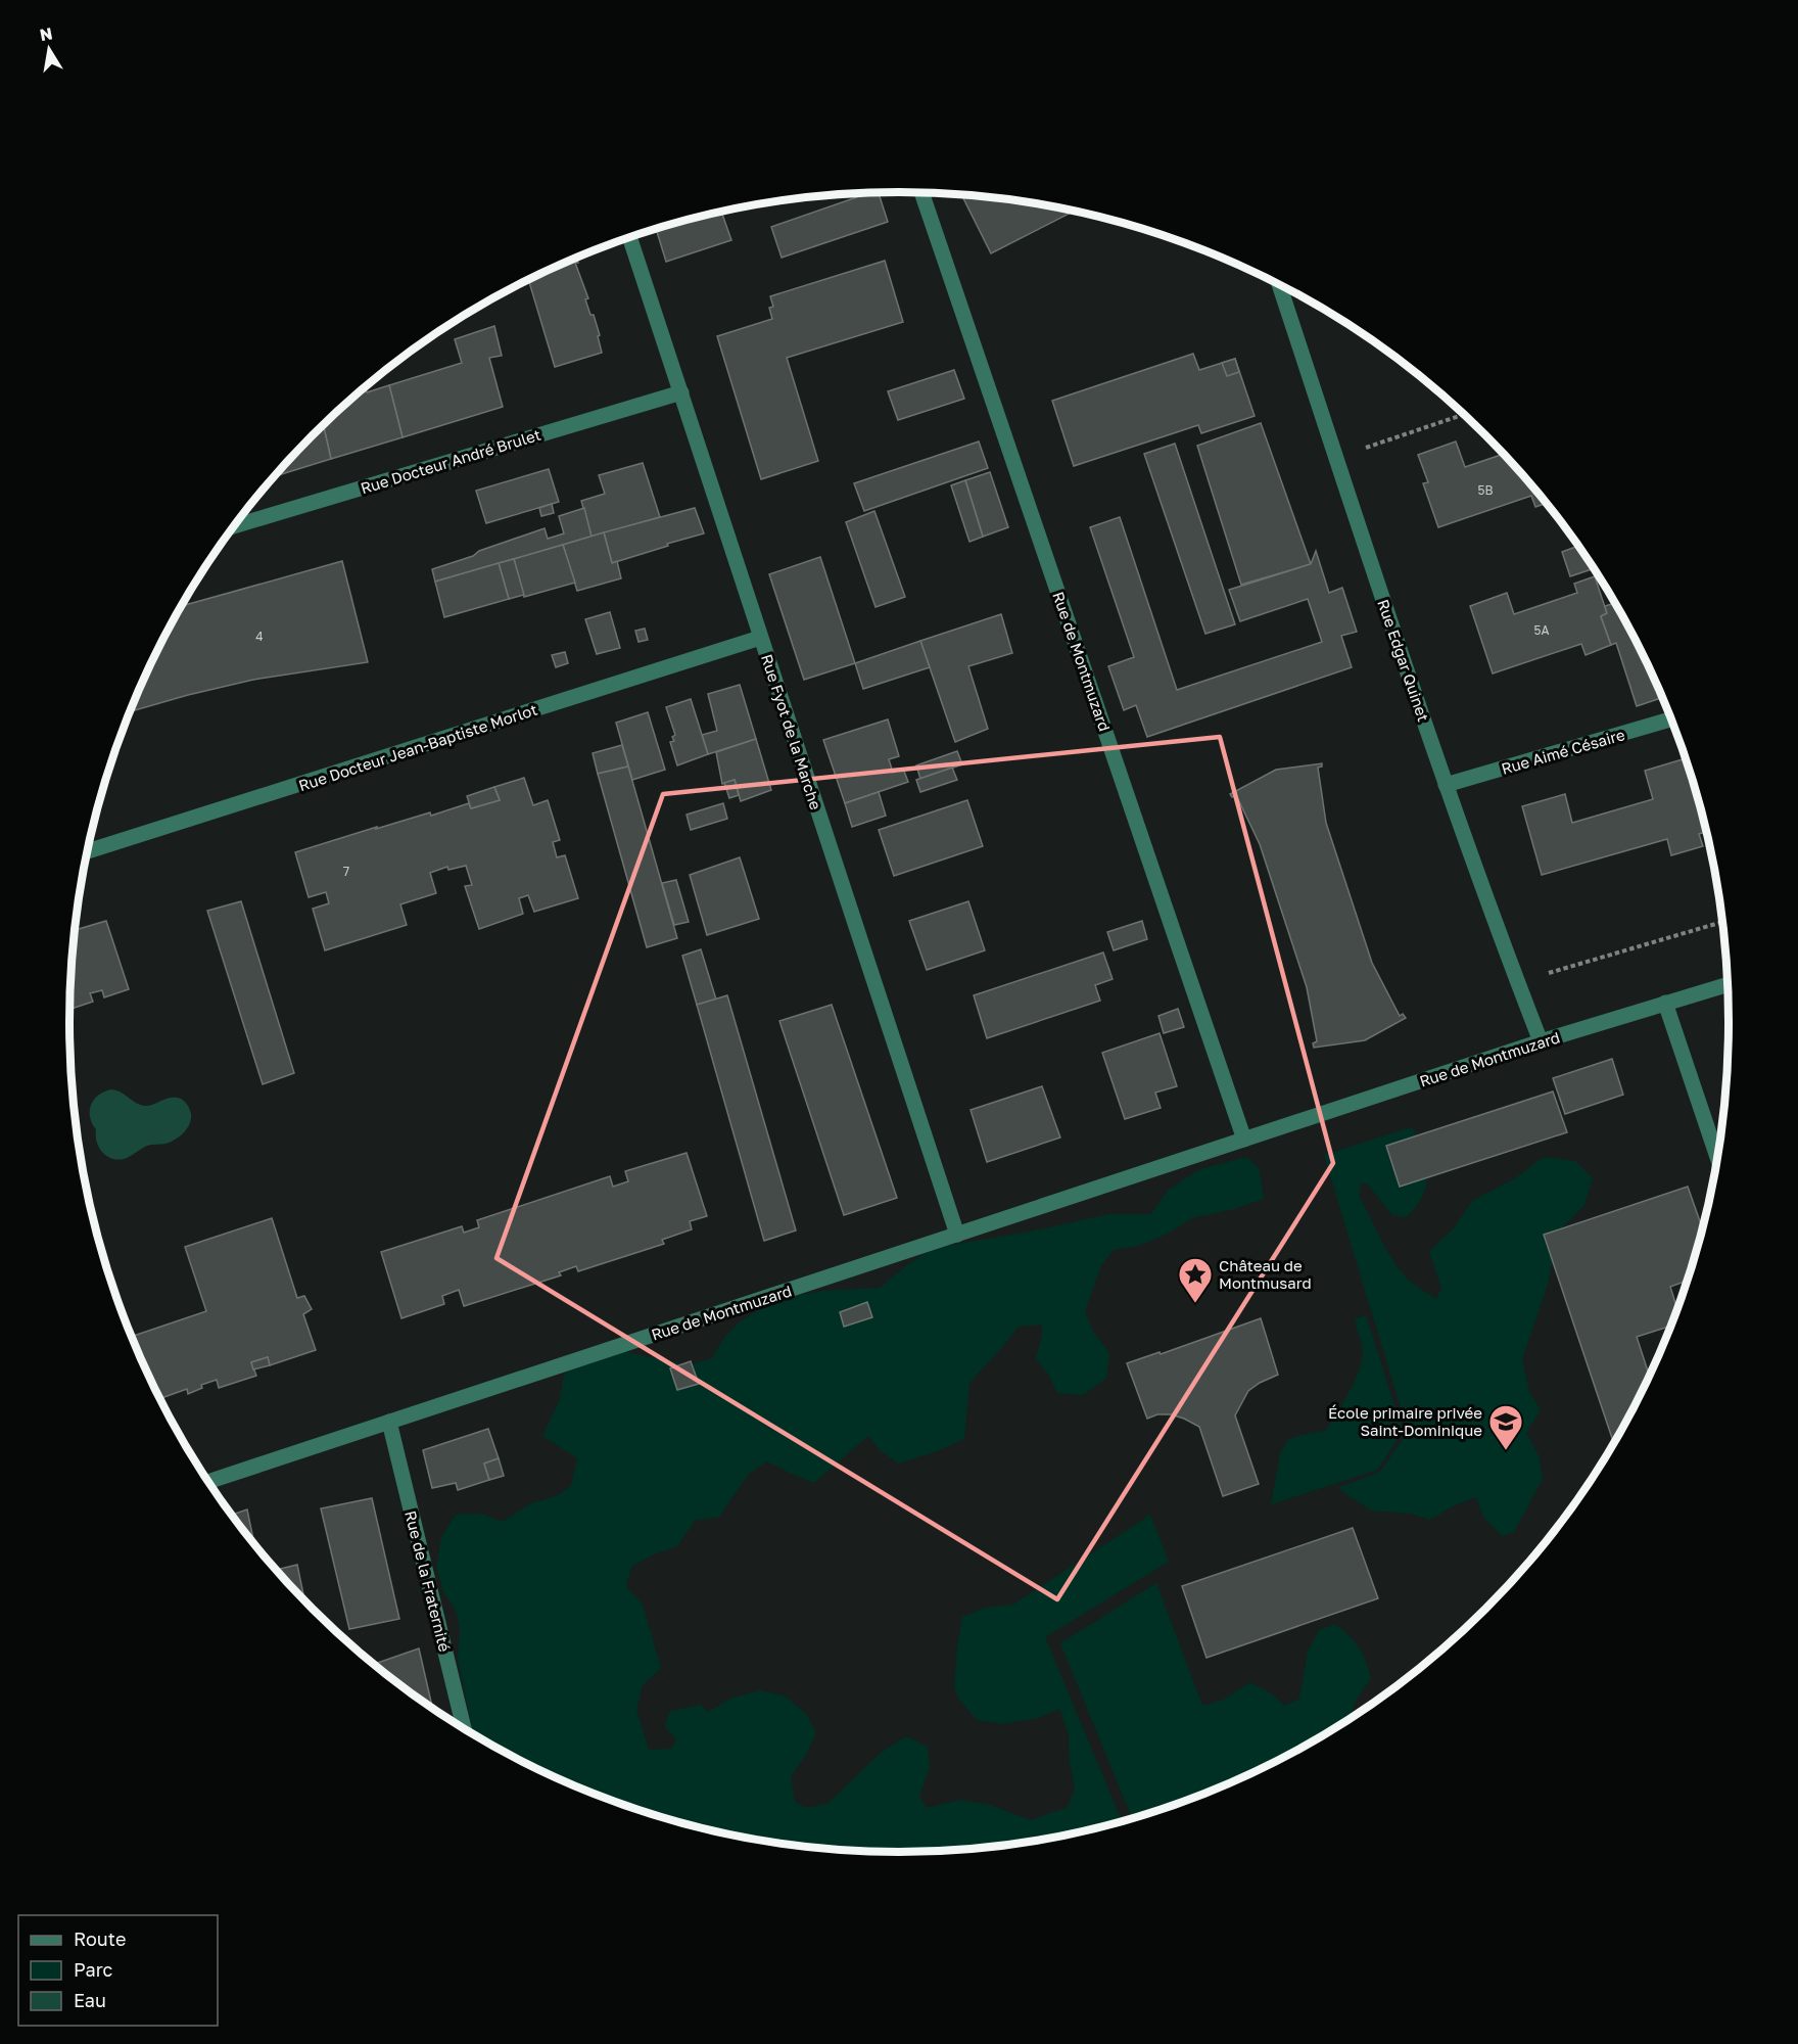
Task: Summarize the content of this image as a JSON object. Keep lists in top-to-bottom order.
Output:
{
  "streets": {
    "street": [
      "Rue Docteur André Brulet",
      "Rue Edgar Quinet",
      "Rue de Montmuzard",
      "Rue Fyot de la Marche",
      "Rue Docteur Jean-Baptiste Morlot",
      "Rue Aimé Césaire",
      "Rue de la Fraternité"
    ]
  },
  "crossings": [
    ["Rue Docteur André Brulet", "Rue Fyot de la Marche"],
    ["Rue Edgar Quinet", "Rue de Montmuzard"],
    ["Rue Edgar Quinet", "Rue Aimé Césaire"],
    ["Rue de Montmuzard", "Rue Fyot de la Marche"],
    ["Rue de Montmuzard", "Rue de la Fraternité"],
    ["Rue Fyot de la Marche", "Rue Docteur Jean-Baptiste Morlot"]
  ],
  "places": {
    "place": ["Château de Montmusard"],
    "school or university": ["École primaire privée Saint-Dominique"]
  },
  "house_numbers": [
    "5B",
    "5A",
    "4",
    "7"
  ],
  "legend": ["Route", "Parc", "Eau"],
  "north": "top"
}
